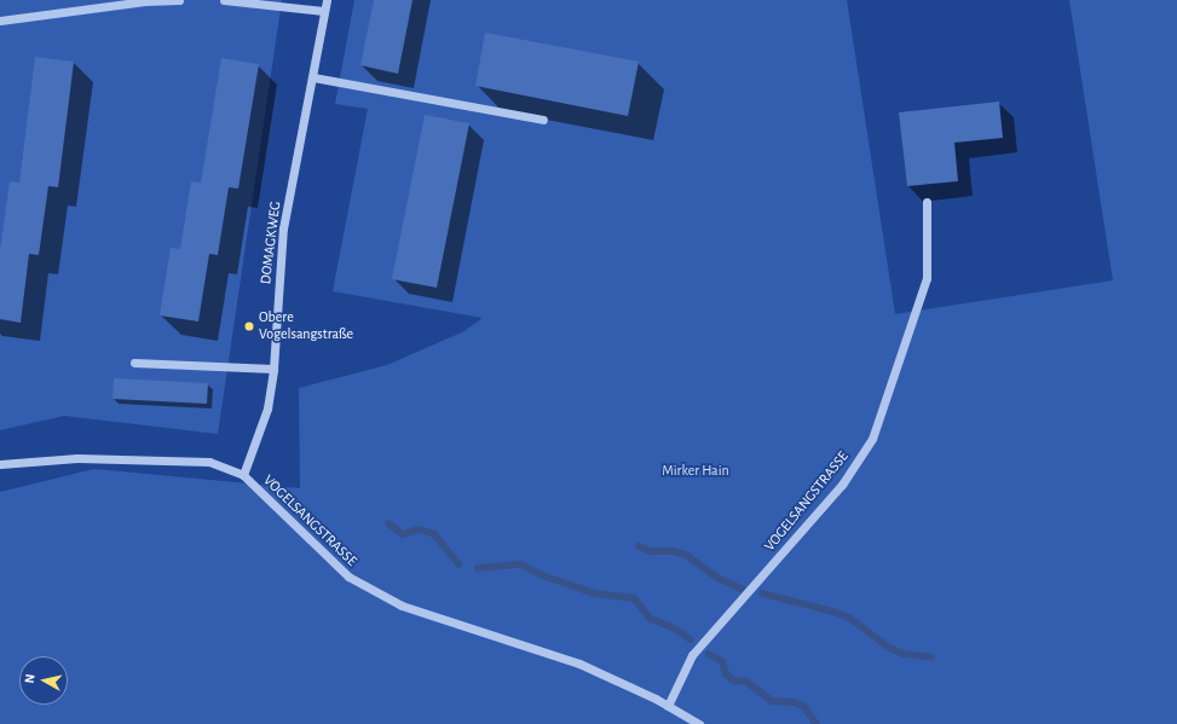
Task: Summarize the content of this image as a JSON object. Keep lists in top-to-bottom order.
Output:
{
  "streets": {
    "street": ["DOMAGKWEG", "VOGELSANGSTRASSE"]
  },
  "crossings": [
    ["DOMAGKWEG", "VOGELSANGSTRASSE"]
  ],
  "parks": ["Mirker Hain"],
  "places": ["Obere Vogelsangstraße"],
  "north": "left"
}
